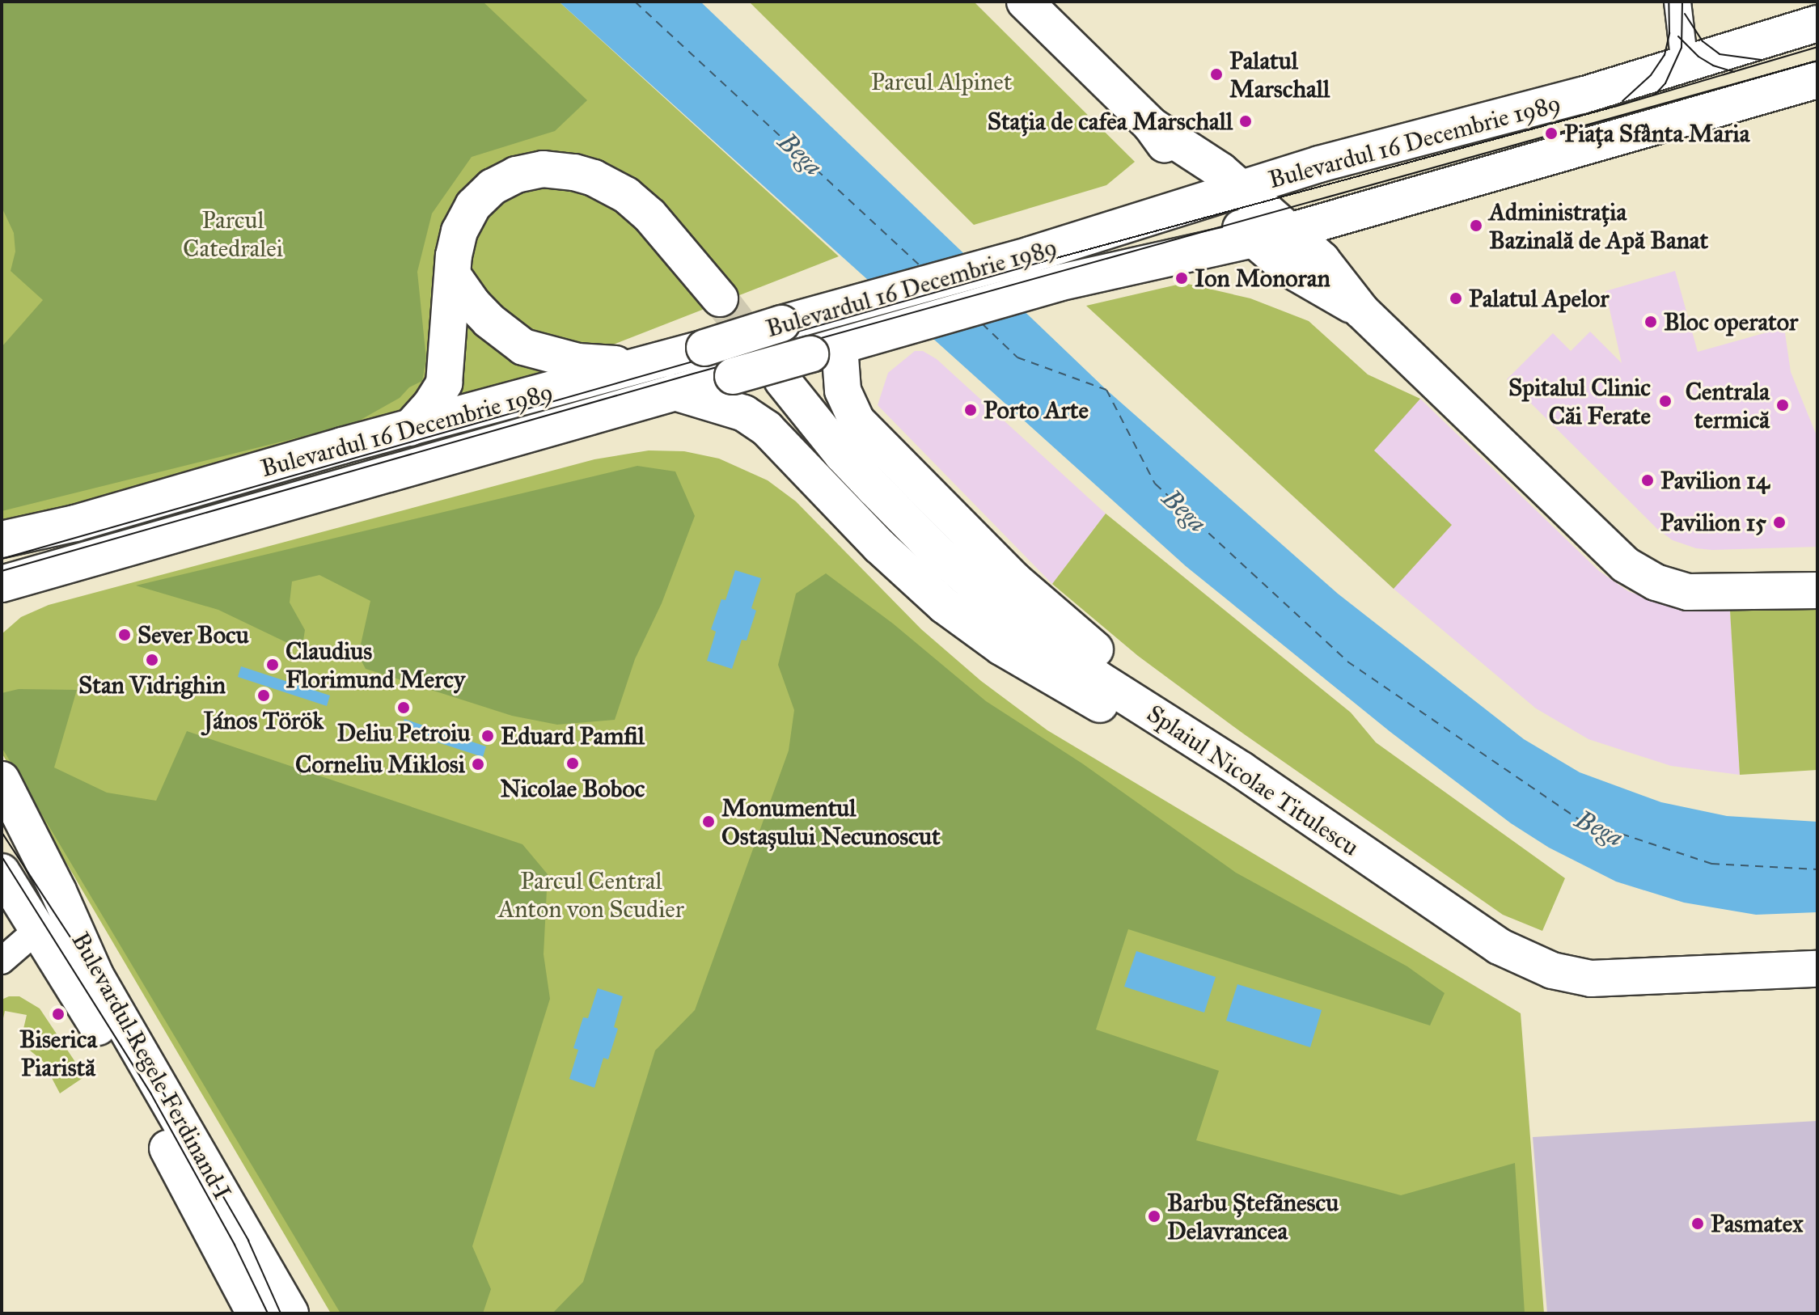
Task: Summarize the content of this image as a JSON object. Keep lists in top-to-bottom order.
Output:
{
  "streets": {
    "main road": ["Bulevardul 16 Decembrie 1989", "Splaiul Nicolae Titulescu", "Bulevardul Regele Ferdinand I"]
  },
  "water": ["Bega"],
  "parks": ["Parcul Alpinet", "Parcul Catedralei", "Parcul Central Anton von Scudier"],
  "places": [
    "Palatul Marschall",
    "Stația de cafea Marschall",
    "Piața Sfânta Maria",
    "Administrația Bazinală de Apă Banat",
    "Ion Monoran",
    "Palatul Apelor",
    "Bloc operator",
    "Spitalul Clinic Căi Ferate",
    "Centrala termică",
    "Porto Arte",
    "Pavilion 14",
    "Pavilion 15",
    "Sever Bocu",
    "Stan Vidrighin",
    "Claudius Florimund Mercy",
    "János Török",
    "Deliu Petroiu",
    "Eduard Pamfil",
    "Nicolae Boboc",
    "Corneliu Miklosi",
    "Monumentul Ostașului Necunoscut",
    "Biserica Piaristă",
    "Barbu Ștefănescu Delavrancea",
    "Pasmatex"
  ]
}
